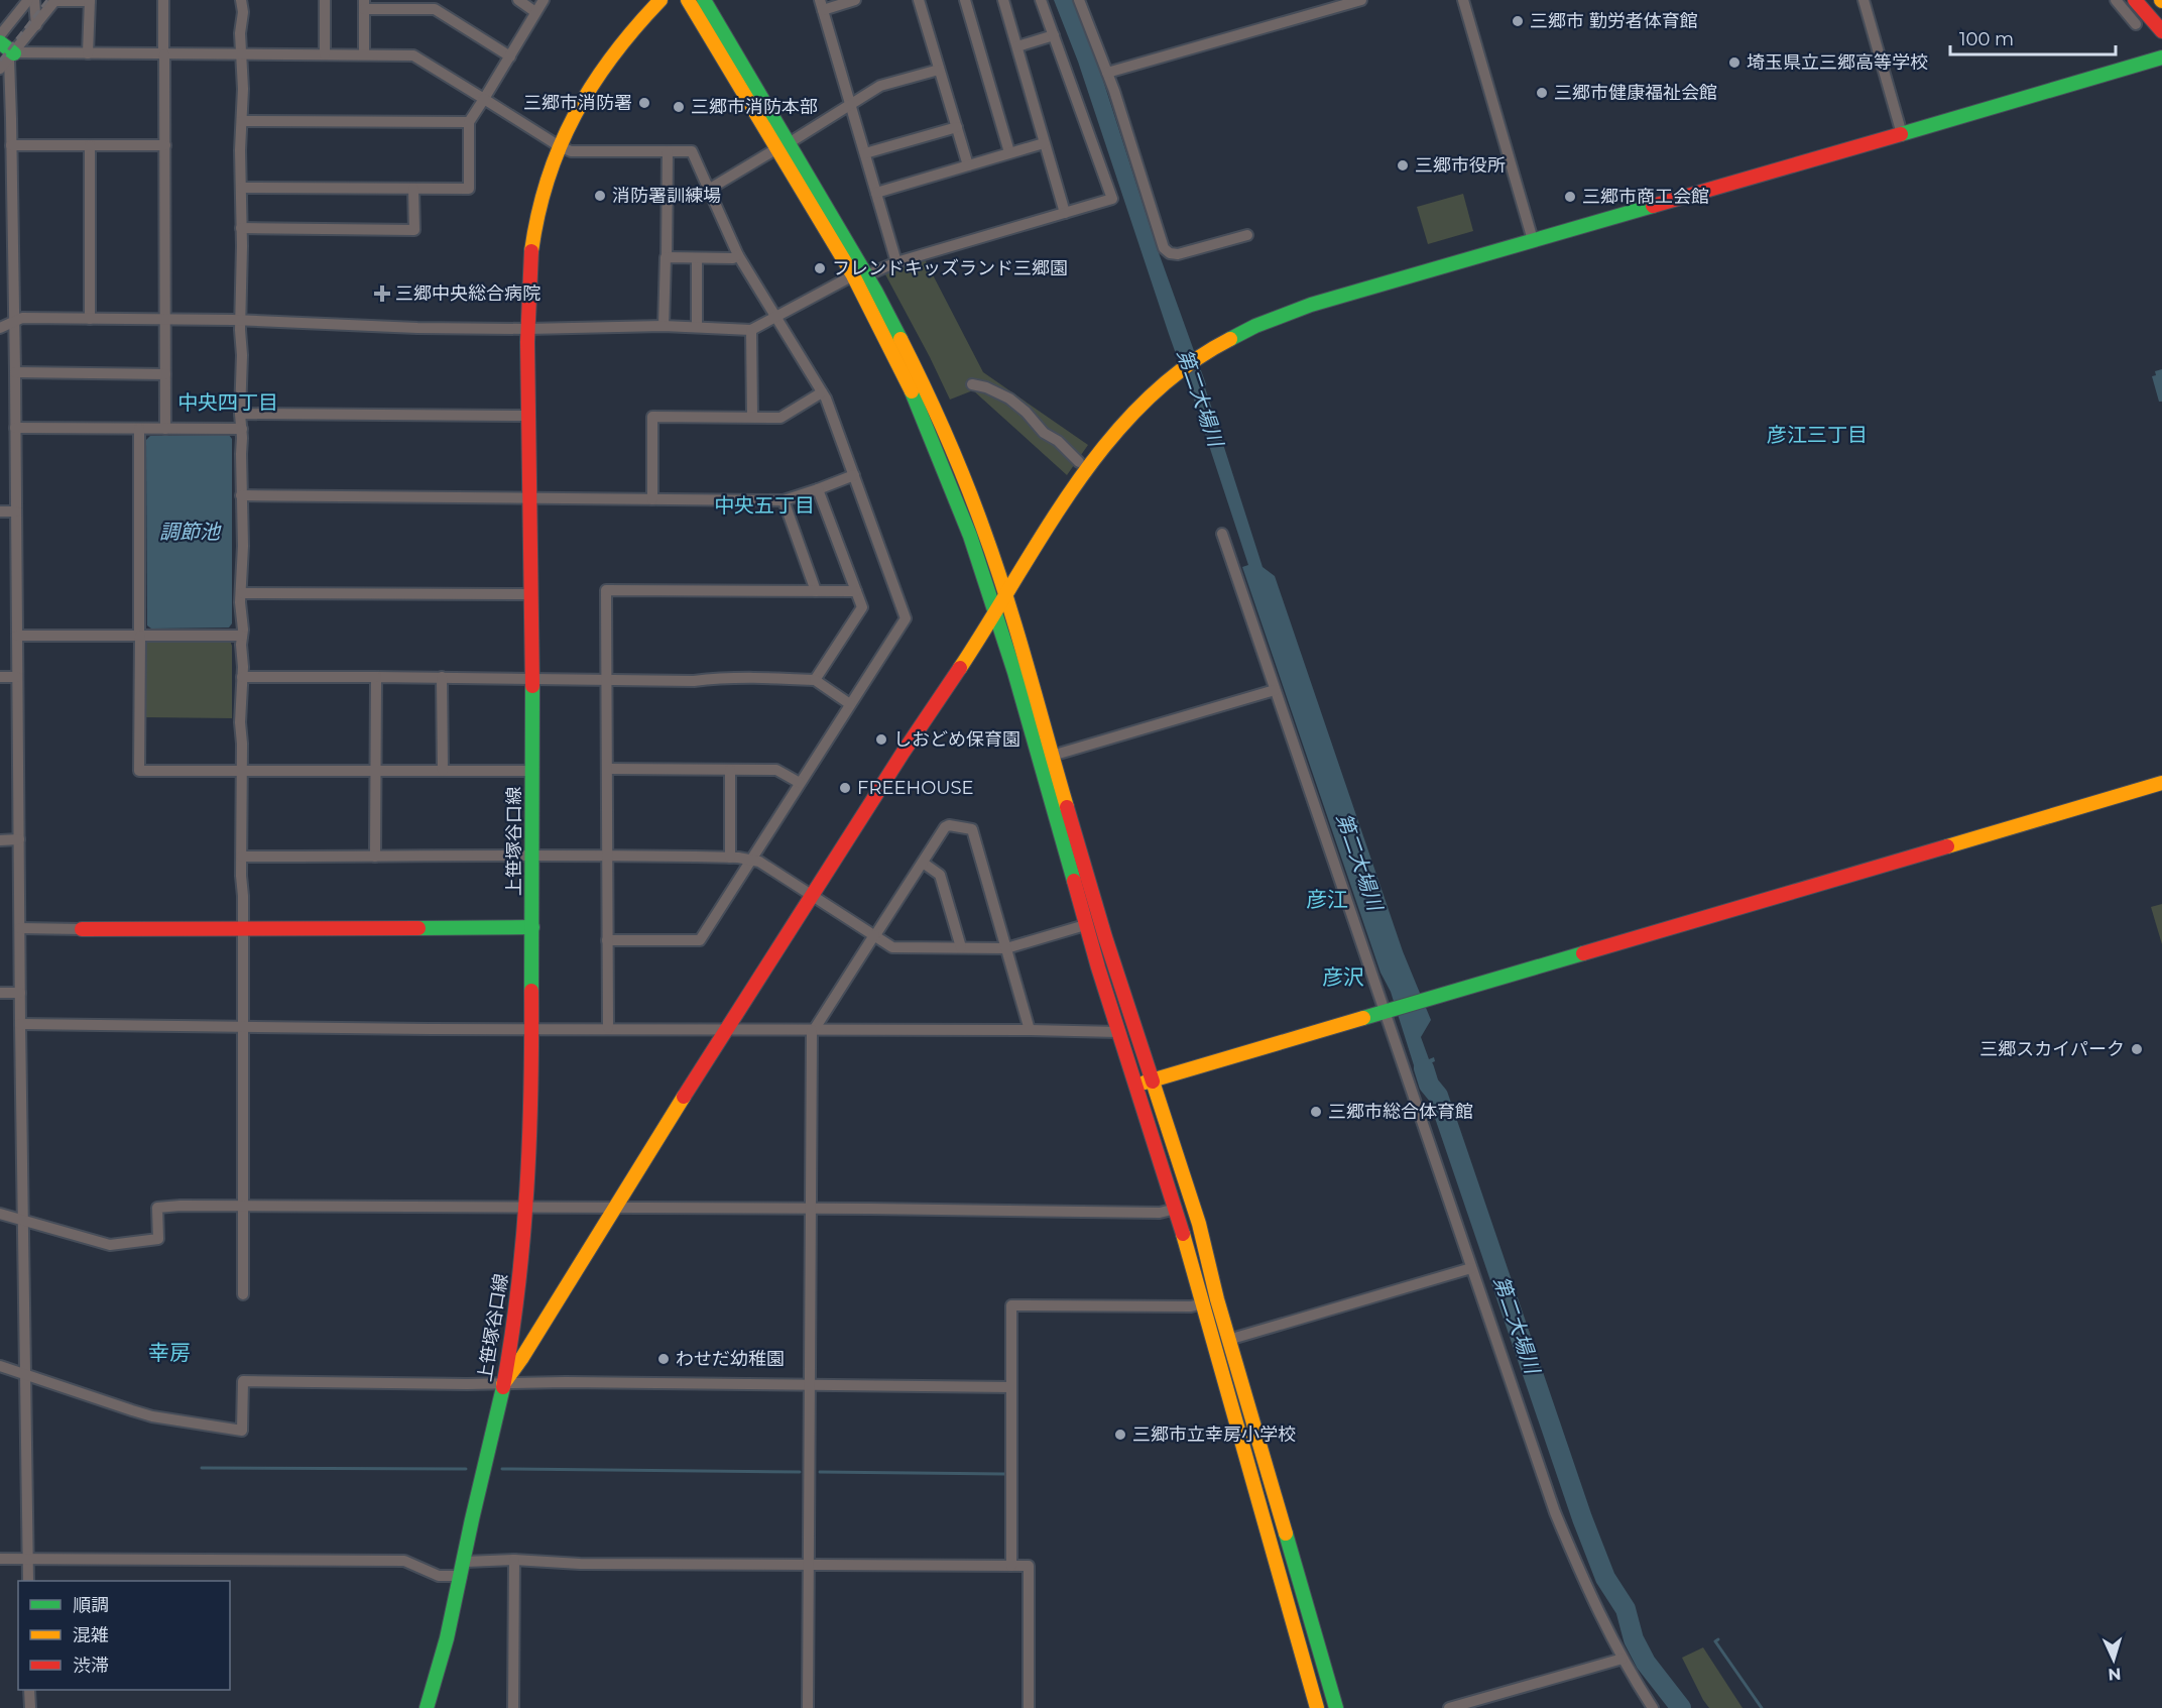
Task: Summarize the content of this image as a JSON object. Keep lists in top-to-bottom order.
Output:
{
  "streets": {
    "main road": ["上笹塚谷口線"]
  },
  "districts": [
    "中央四丁目",
    "彦江三丁目",
    "中央五丁目",
    "彦江",
    "彦沢",
    "幸房"
  ],
  "water": ["第二大場川", "調節池"],
  "places": {
    "other": [
      "三郷市 勤労者体育館",
      "埼玉県立三郷高等学校",
      "三郷市健康福祉会館",
      "三郷市消防署",
      "三郷市消防本部",
      "三郷市役所",
      "消防署訓練場",
      "三郷市商工会館",
      "フレンドキッズランド三郷園",
      "しおどめ保育園",
      "FREEHOUSE",
      "三郷スカイパーク",
      "三郷市総合体育館",
      "わせだ幼稚園",
      "三郷市立幸房小学校"
    ],
    "health": ["三郷中央総合病院"]
  },
  "legend": ["順調", "混雑", "渋滞"],
  "scale_bar": "100 m",
  "north": "bottom"
}
